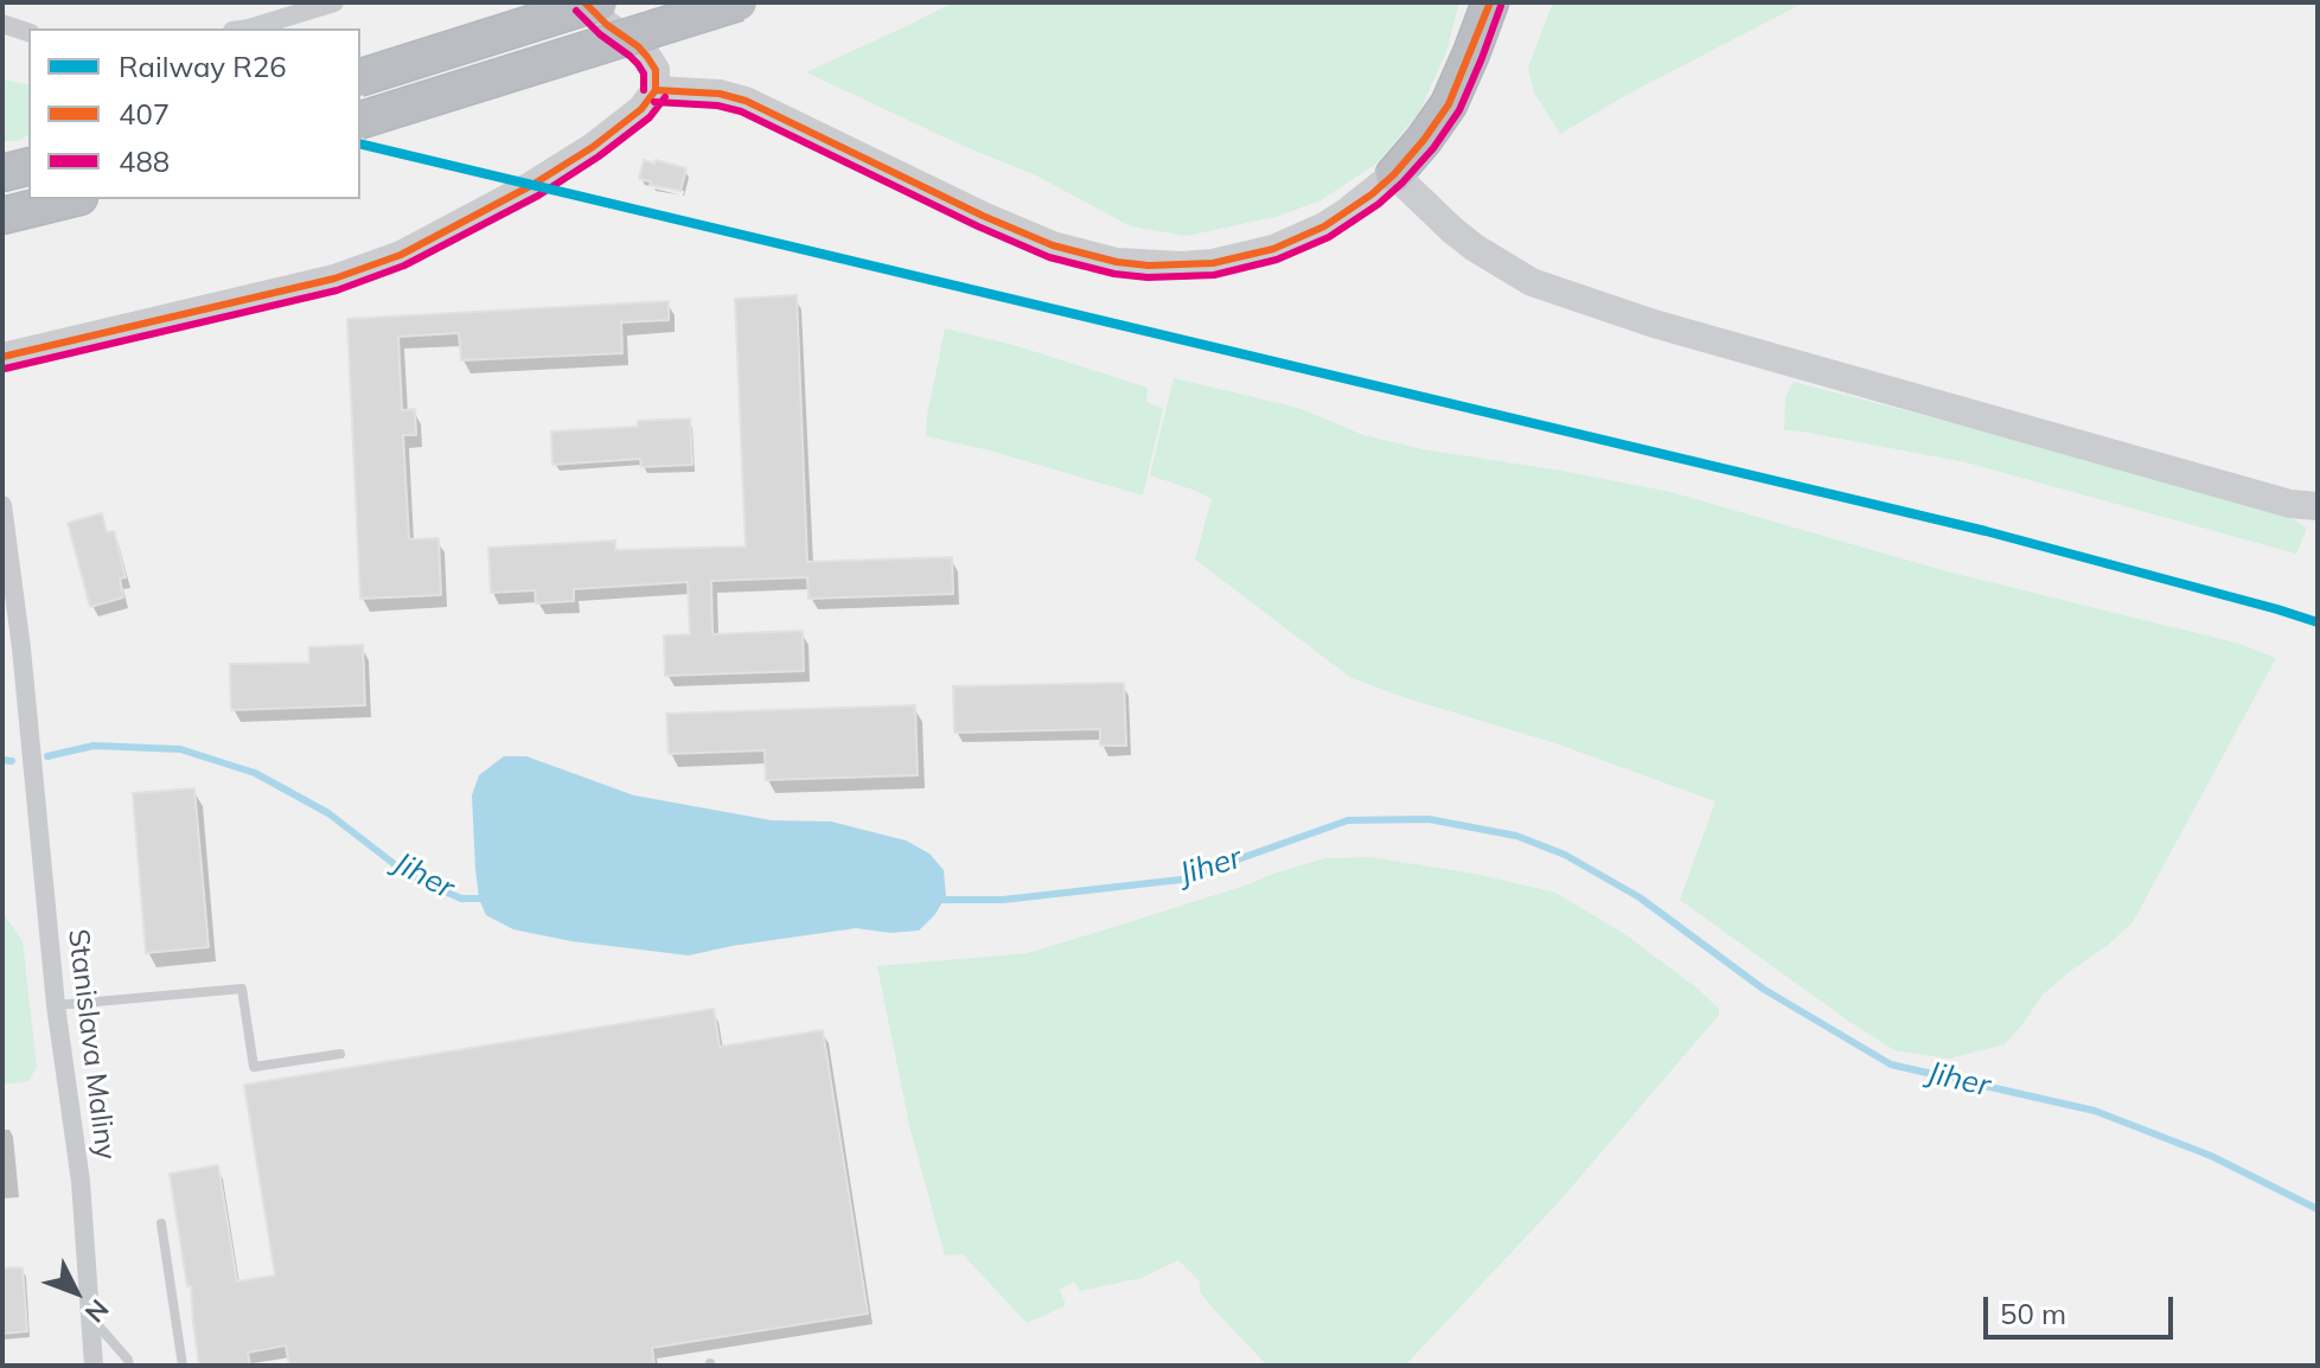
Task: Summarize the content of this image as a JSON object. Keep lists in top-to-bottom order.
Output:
{
  "streets": {
    "street": ["Stanislava Maliny"]
  },
  "water": ["Jiher"],
  "lines": ["transit line 407", "transit line 488", "rail line R26"],
  "legend": ["Railway R26", "407", "488"],
  "scale_bar": "50 m",
  "north": "bottom right"
}
